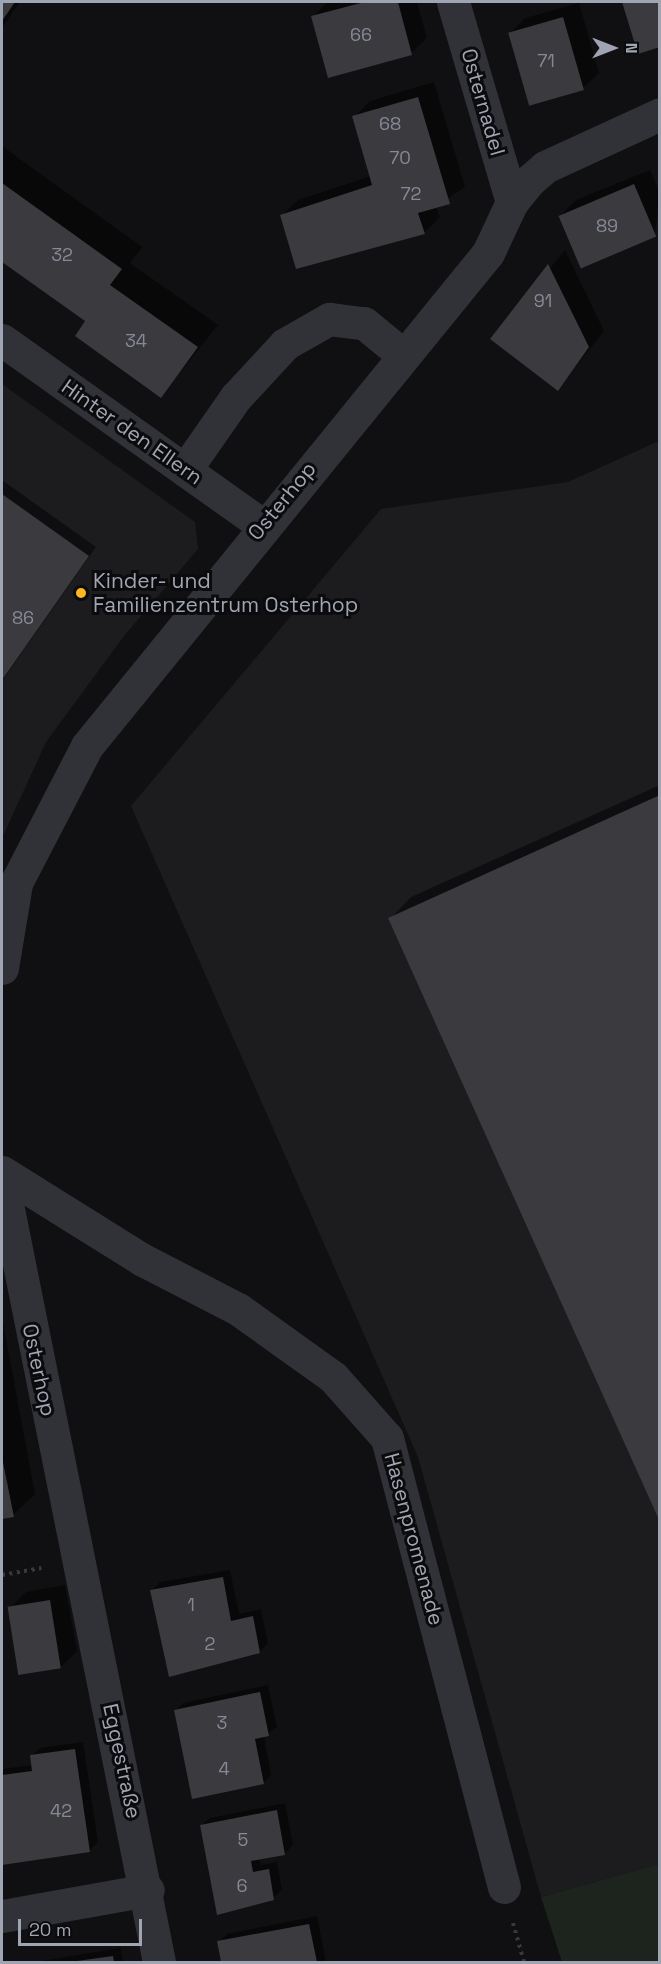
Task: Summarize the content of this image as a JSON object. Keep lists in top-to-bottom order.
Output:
{
  "streets": {
    "street": [
      "Osternadel",
      "Hinter den Ellern",
      "Osterhop",
      "Hasenpromenade",
      "Eggestraße"
    ]
  },
  "crossings": [
    ["Osternadel", "Osterhop"],
    ["Hinter den Ellern", "Osterhop"],
    ["Osterhop", "Eggestraße"]
  ],
  "places": ["Kinder- und Familienzentrum Osterhop"],
  "house_numbers": [
    "66",
    "71",
    "68",
    "70",
    "72",
    "89",
    "32",
    "91",
    "34",
    "86",
    "1",
    "2",
    "3",
    "4",
    "42",
    "5",
    "6"
  ],
  "scale_bar": "20 m",
  "north": "right"
}
